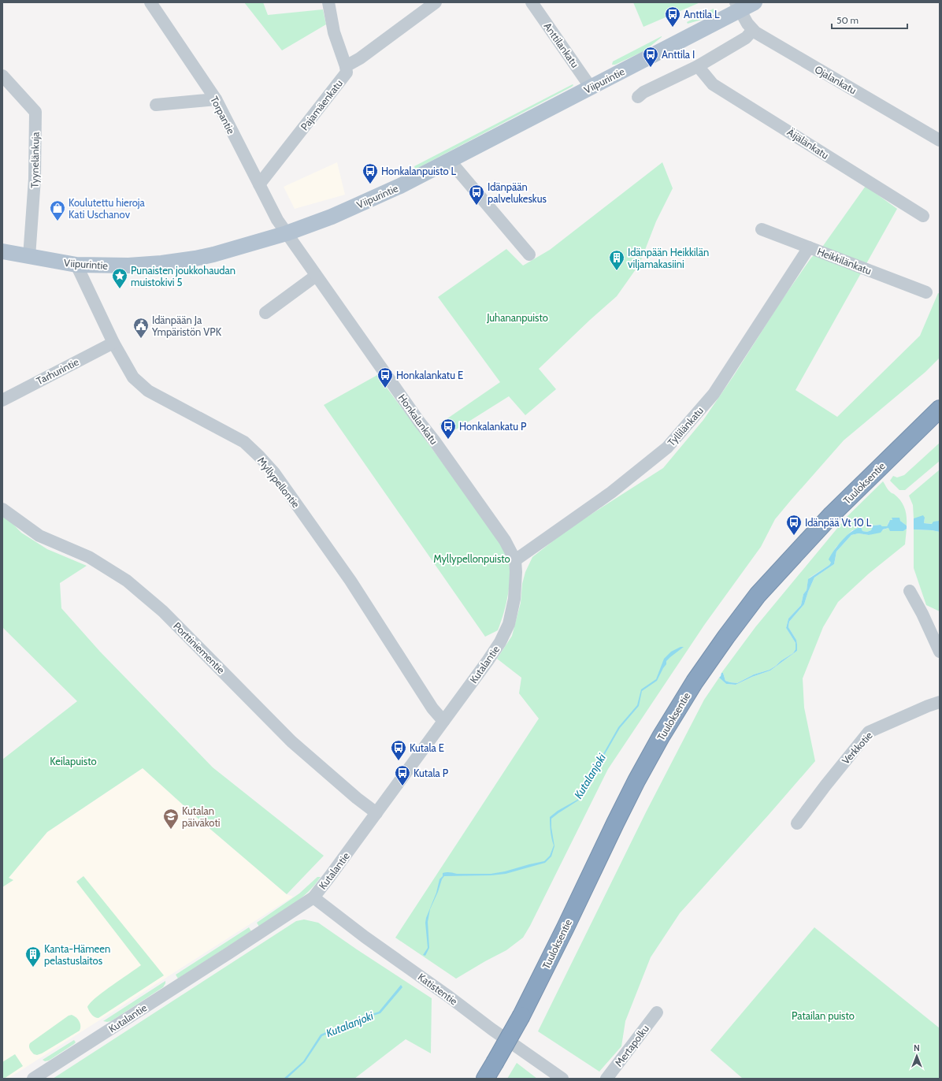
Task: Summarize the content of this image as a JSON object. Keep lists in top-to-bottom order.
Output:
{
  "streets": {
    "highway": ["Tuuloksentie"],
    "main road": ["Viipurintie"],
    "street": [
      "Anttilankatu",
      "Ojalankatu",
      "Pajamäenkatu",
      "Torpantie",
      "Äijälänkatu",
      "Tyynelänkuja",
      "Heikkilänkatu",
      "Tarhurintie",
      "Honkalankatu",
      "Tyllilänkatu",
      "Myllypellontie",
      "Porttiniementie",
      "Kutalantie",
      "Verkkotie",
      "Katistentie",
      "Mertapolku"
    ]
  },
  "crossings": [
    ["Anttilankatu", "Viipurintie"],
    ["Ojalankatu", "Viipurintie"],
    ["Viipurintie", "Torpantie"],
    ["Viipurintie", "Tyynelänkuja"],
    ["Viipurintie", "Honkalankatu"],
    ["Viipurintie", "Myllypellontie"],
    ["Pajamäenkatu", "Torpantie"],
    ["Torpantie", "Honkalankatu"],
    ["Heikkilänkatu", "Tyllilänkatu"],
    ["Tarhurintie", "Myllypellontie"],
    ["Honkalankatu", "Tyllilänkatu"],
    ["Honkalankatu", "Kutalantie"],
    ["Tyllilänkatu", "Kutalantie"],
    ["Myllypellontie", "Kutalantie"],
    ["Porttiniementie", "Kutalantie"],
    ["Kutalantie", "Katistentie"]
  ],
  "water": ["Kutalanjoki"],
  "parks": [
    "Juhananpuisto",
    "Myllypellonpuisto",
    "Keilapuisto",
    "Patailan puisto"
  ],
  "places": {
    "bus stop": [
      "Anttila L",
      "Anttila I",
      "Honkalanpuisto L",
      "Idänpään palvelukeskus",
      "Honkalankatu E",
      "Honkalankatu P",
      "Idänpää Vt 10 L",
      "Kutala E",
      "Kutala P"
    ],
    "shop": ["Koulutettu hieroja Kati Uschanov"],
    "building": ["Idänpään Heikkilän viljamakasiini", "Kanta-Hämeen pelastuslaitos"],
    "place": ["Punaisten joukkohaudan muistokivi 5"],
    "public building": ["Idänpään Ja Ympäristön VPK"],
    "school or university": ["Kutalan päiväkoti"]
  },
  "scale_bar": "50 m",
  "north": "top"
}
